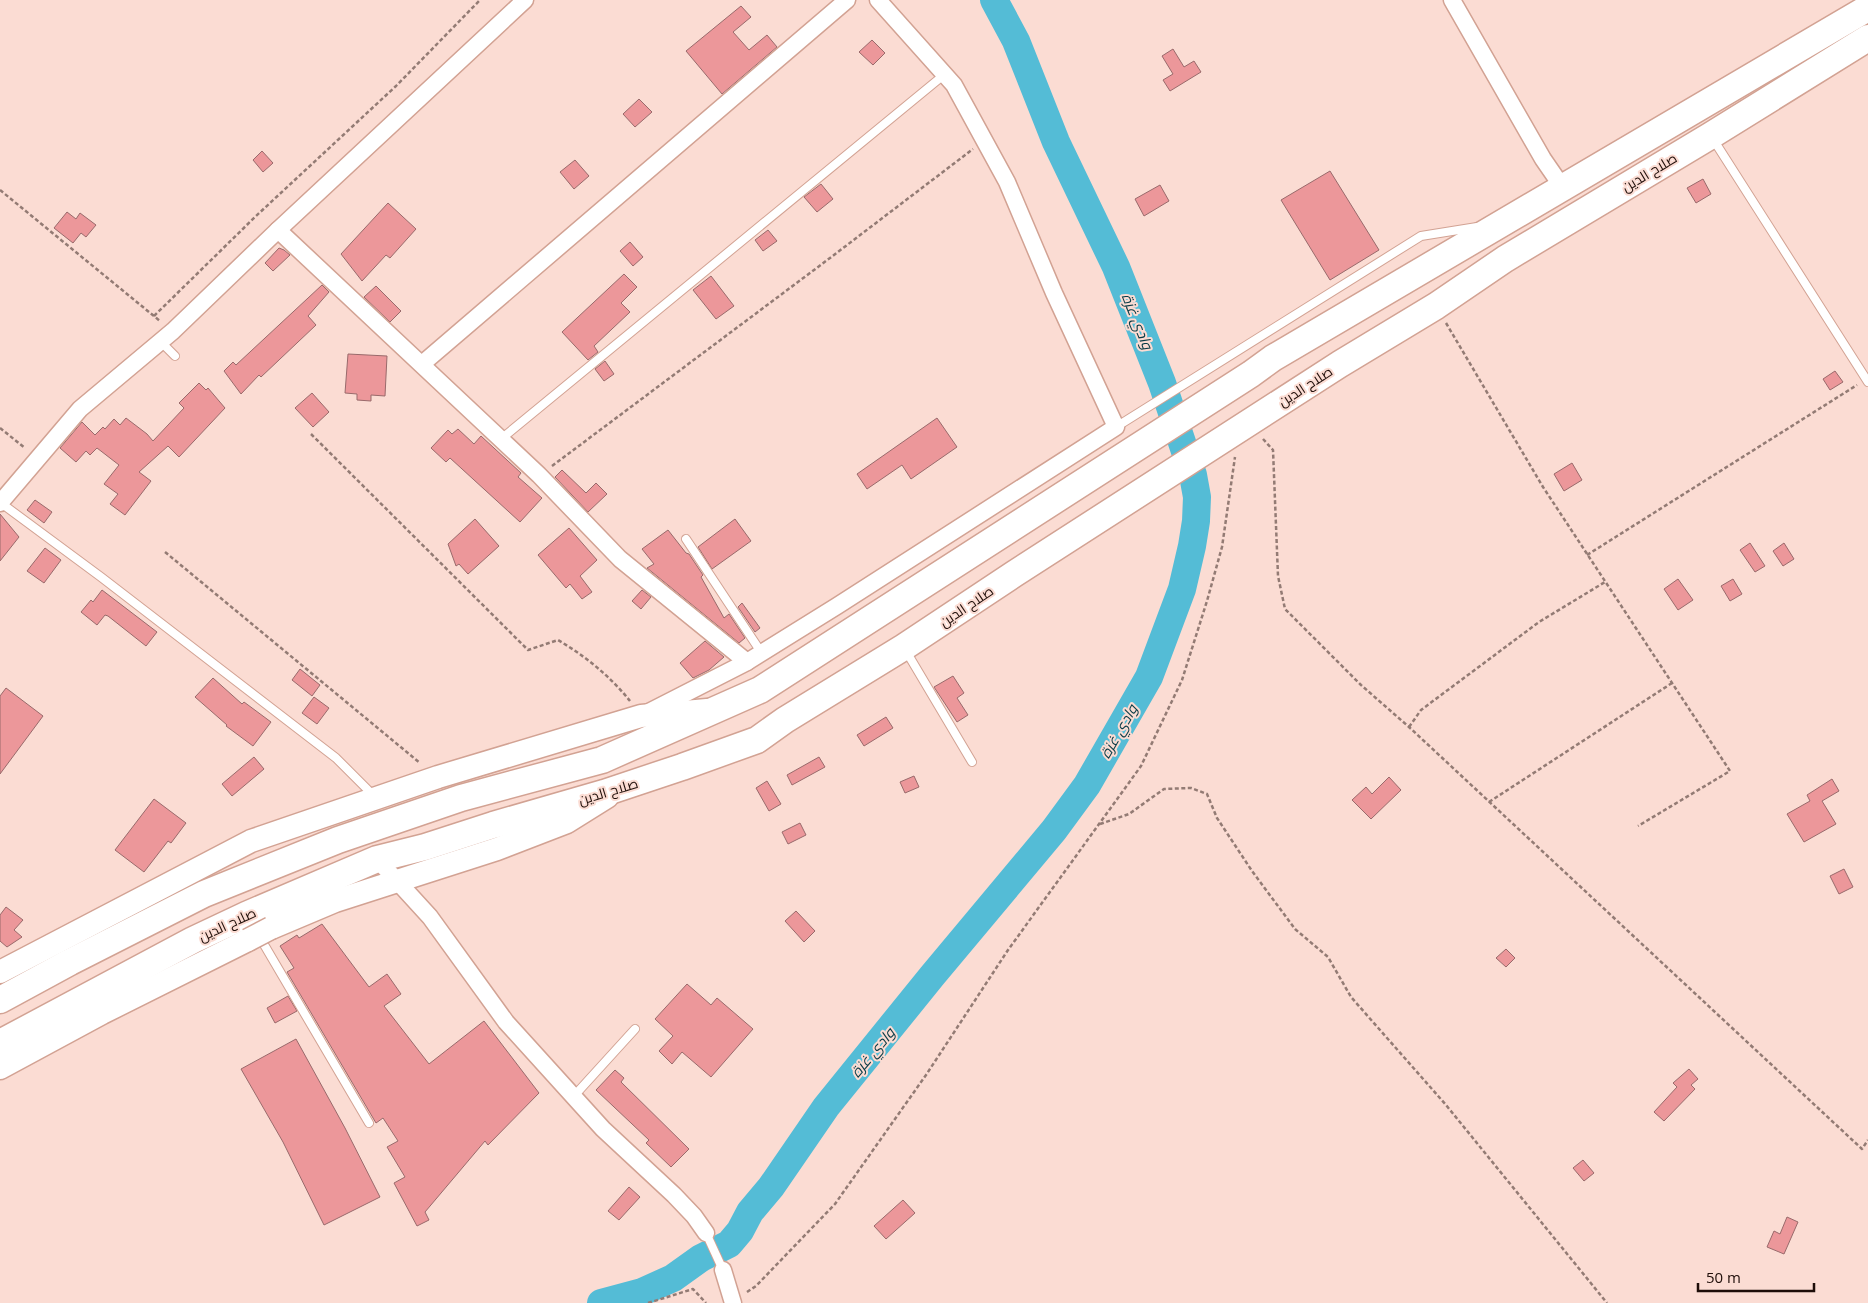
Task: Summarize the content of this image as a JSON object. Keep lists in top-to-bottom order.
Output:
{
  "streets": {
    "highway": ["صلاح الدين"]
  },
  "water": ["وادي غزة"],
  "scale_bar": "50 m"
}
